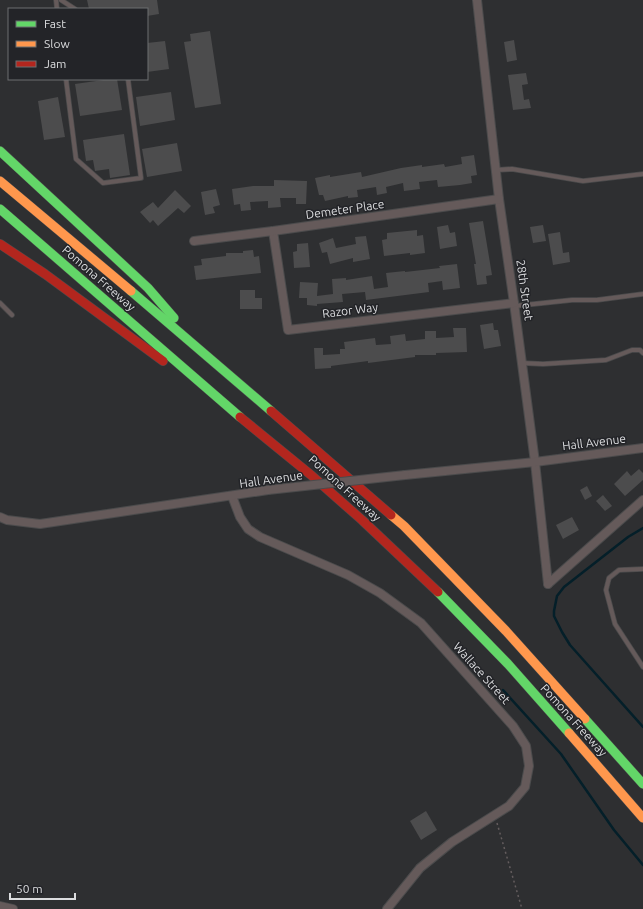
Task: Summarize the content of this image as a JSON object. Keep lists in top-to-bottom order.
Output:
{
  "streets": {
    "highway": ["Pomona Freeway"],
    "street": [
      "Demeter Place",
      "28th Street",
      "Razor Way",
      "Hall Avenue",
      "Wallace Street"
    ]
  },
  "crossings": [
    ["Demeter Place", "28th Street"],
    ["Demeter Place", "Razor Way"],
    ["28th Street", "Razor Way"],
    ["28th Street", "Hall Avenue"],
    ["Hall Avenue", "Wallace Street"]
  ],
  "legend": ["Fast", "Slow", "Jam"],
  "scale_bar": "50 m"
}
